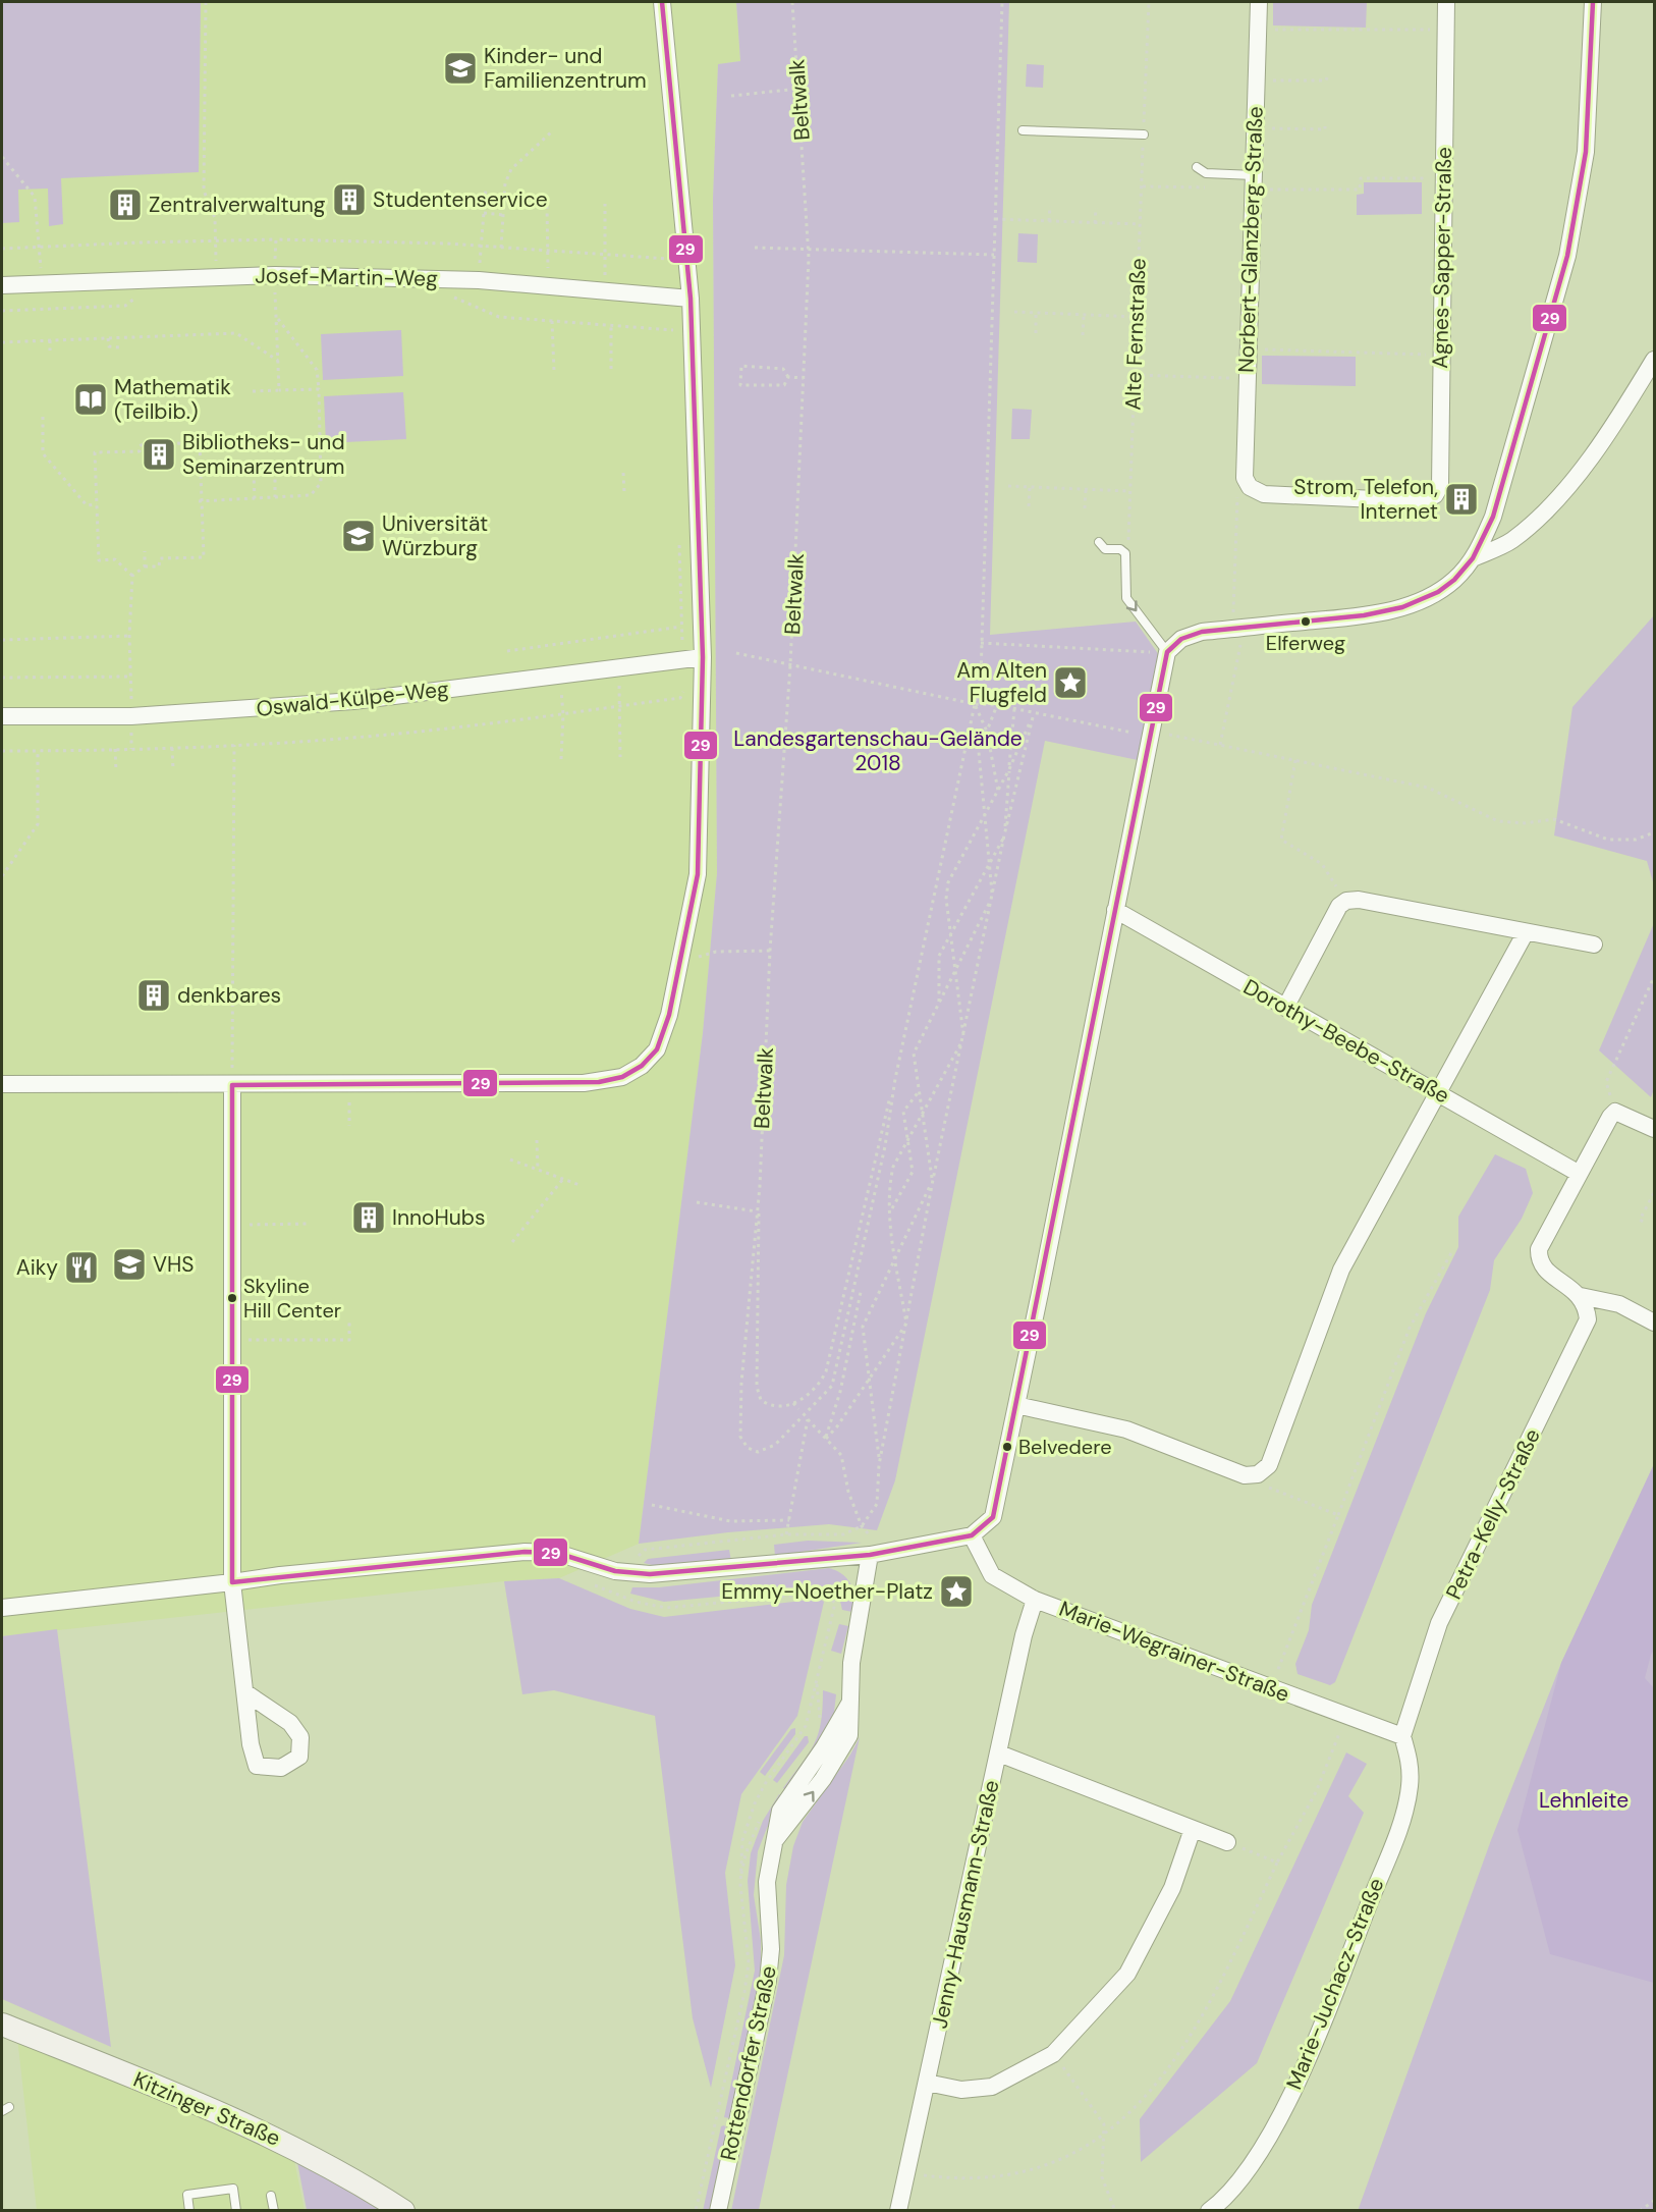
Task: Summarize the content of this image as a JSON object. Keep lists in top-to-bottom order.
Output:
{
  "streets": {
    "street": [
      "Norbert-Glanzberg-Straße",
      "Agnes-Sapper-Straße",
      "Josef-Martin-Weg",
      "Oswald-Külpe-Weg",
      "Dorothy-Beebe-Straße",
      "Petra-Kelly-Straße",
      "Marie-Wegrainer-Straße",
      "Jenny-Hausmann-Straße",
      "Marie-Juchacz-Straße",
      "Rottendorfer Straße",
      "Kitzinger Straße"
    ],
    "path": ["Beltwalk", "Alte Fernstraße"]
  },
  "crossings": [
    ["Norbert-Glanzberg-Straße", "Agnes-Sapper-Straße"],
    ["Petra-Kelly-Straße", "Marie-Wegrainer-Straße"],
    ["Petra-Kelly-Straße", "Marie-Juchacz-Straße"],
    ["Marie-Wegrainer-Straße", "Jenny-Hausmann-Straße"],
    ["Marie-Wegrainer-Straße", "Marie-Juchacz-Straße"]
  ],
  "parks": ["Landesgartenschau-Gelände 2018", "Lehnleite"],
  "places": {
    "school or university": ["Kinder- und Familienzentrum", "Universität Würzburg", "VHS"],
    "building": [
      "Studentenservice",
      "Zentralverwaltung",
      "Bibliotheks- und Seminarzentrum",
      "Strom, Telefon, Internet",
      "denkbares",
      "InnoHubs"
    ],
    "library": ["Mathematik (Teilbib.)"],
    "other": ["Elferweg", "Skyline Hill Center", "Belvedere"],
    "place": ["Am Alten Flugfeld", "Emmy-Noether-Platz"],
    "restaurant": ["Aiky"]
  },
  "lines": ["transit line 29"]
}
